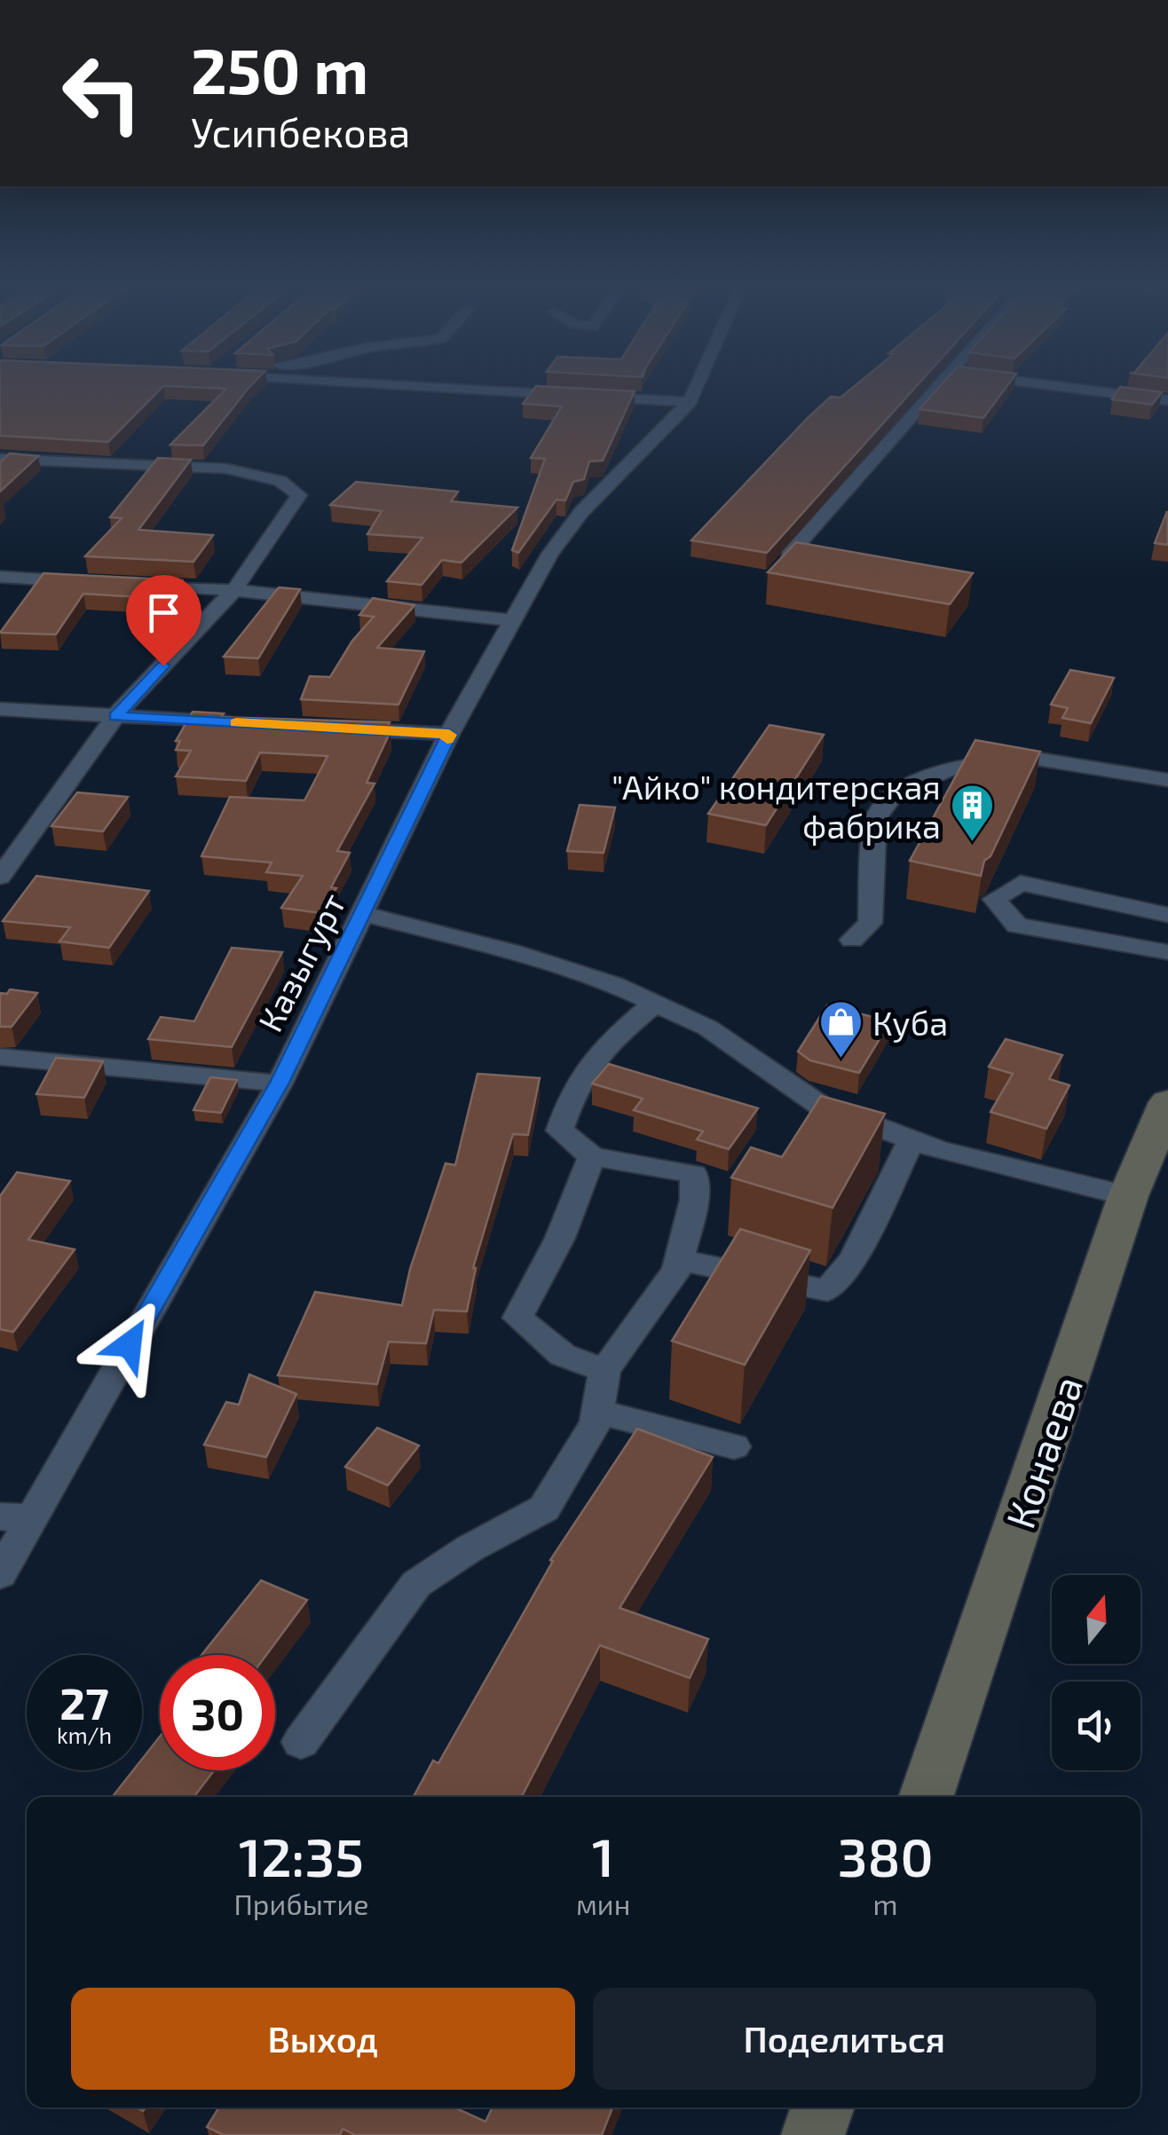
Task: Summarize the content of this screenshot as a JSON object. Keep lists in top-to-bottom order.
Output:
{
  "streets": {
    "main road": ["Конаева"],
    "street": ["Казыгурт"]
  },
  "places": {
    "building": ["\"Айко\" кондитерская фабрика"],
    "shop": ["Куба"]
  },
  "north": "top",
  "page": {
    "turn": ["250 m", "Усипбекова"],
    "speed": "27 km/h",
    "limit": "30",
    "eta": [
      "12:35",
      "Прибытие",
      "1",
      "мин",
      "380",
      "m"
    ],
    "buttons": ["Выход", "Поделиться"]
  }
}
